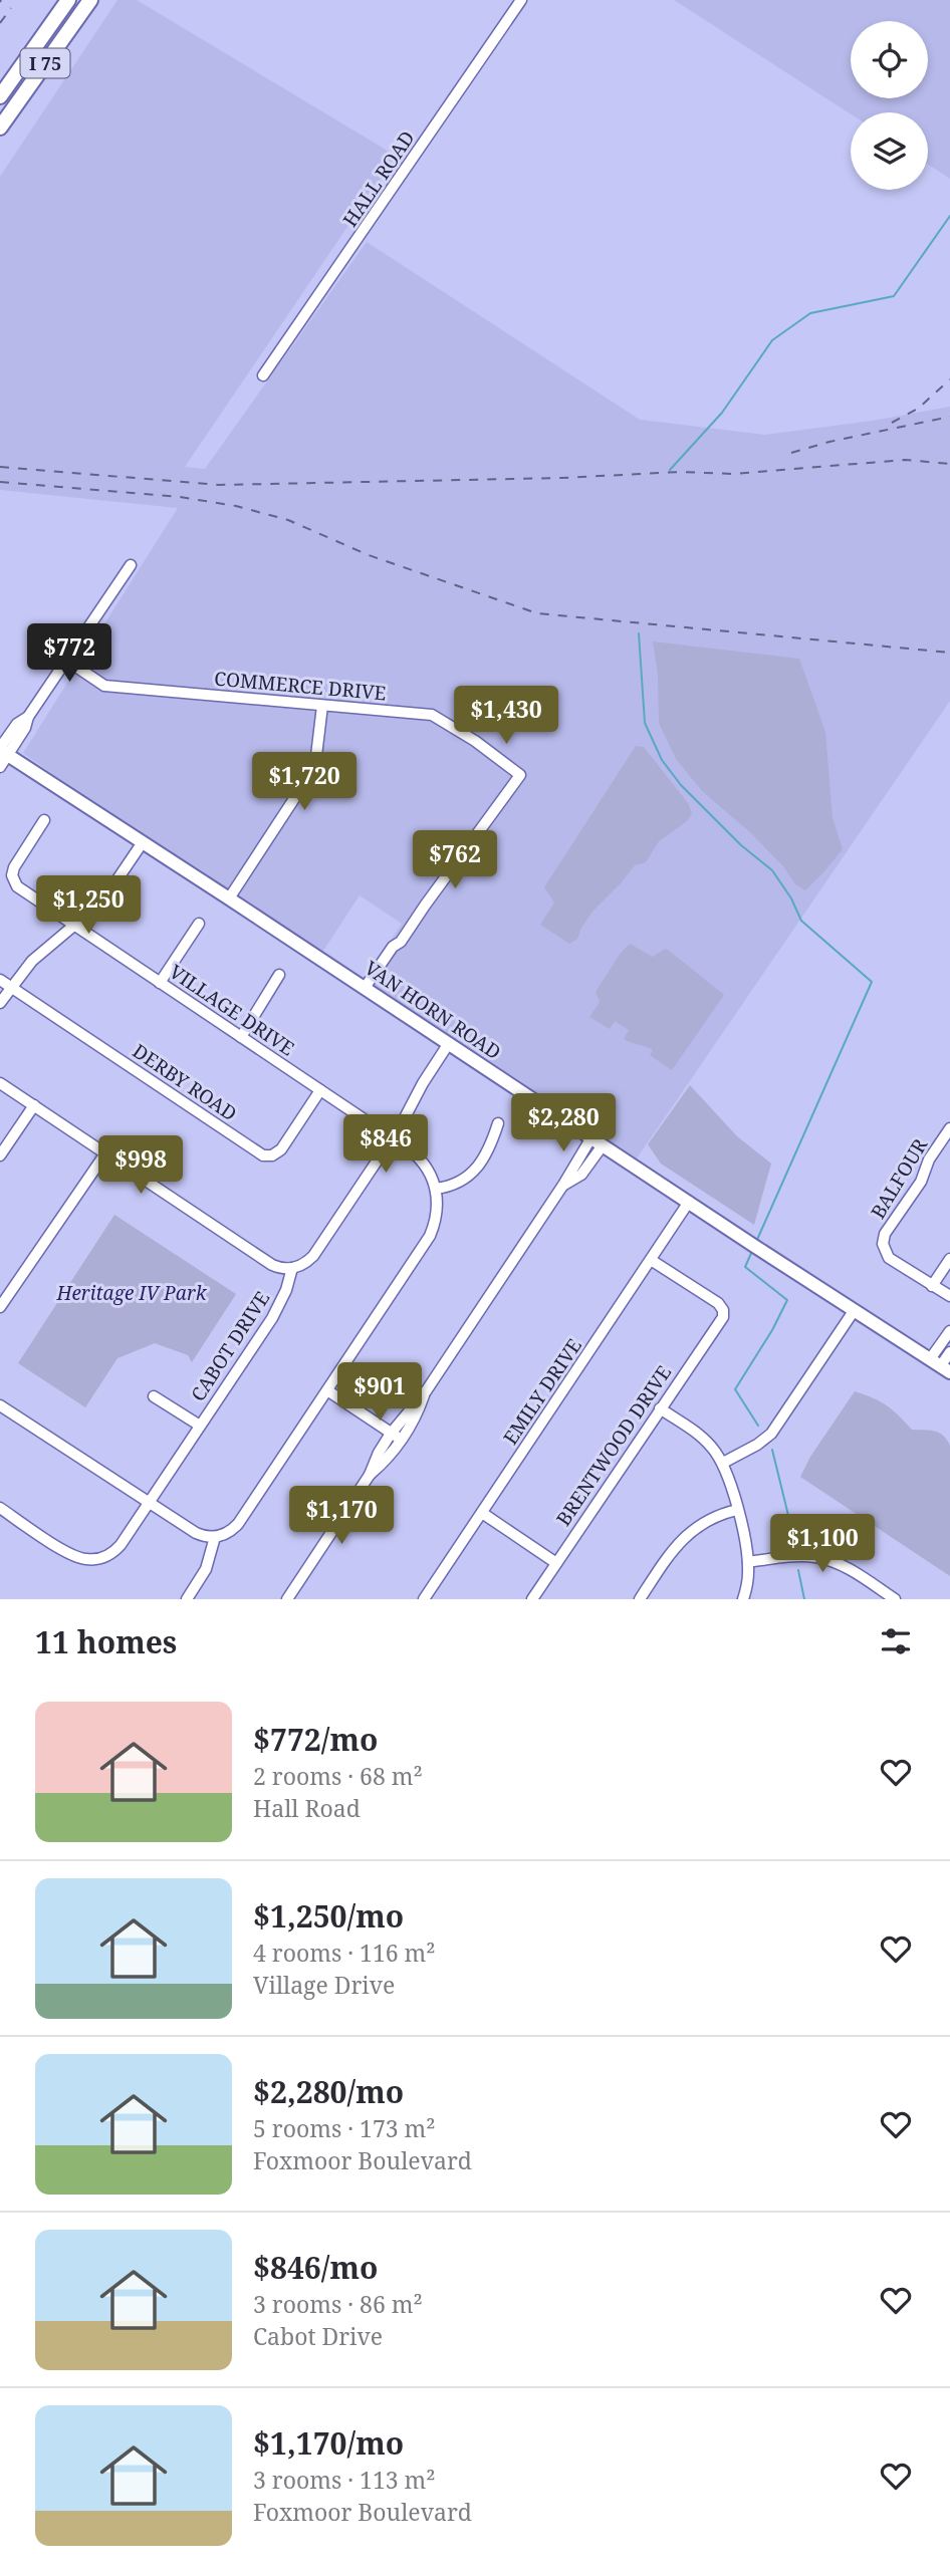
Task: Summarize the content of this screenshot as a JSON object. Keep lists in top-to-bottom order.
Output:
{
  "streets": {
    "highway": ["I 75"],
    "main road": ["VAN HORN ROAD"],
    "street": [
      "HALL ROAD",
      "COMMERCE DRIVE",
      "VILLAGE DRIVE",
      "DERBY ROAD",
      "BALFOUR",
      "CABOT DRIVE",
      "EMILY DRIVE",
      "BRENTWOOD DRIVE"
    ]
  },
  "crossings": [
    ["COMMERCE DRIVE", "VAN HORN ROAD"],
    ["VILLAGE DRIVE", "DERBY ROAD"],
    ["VAN HORN ROAD", "EMILY DRIVE"],
    ["EMILY DRIVE", "BRENTWOOD DRIVE"]
  ],
  "parks": ["Heritage IV Park"],
  "page": {
    "price": [
      "$772",
      "$1,430",
      "$1,720",
      "$762",
      "$1,250",
      "$2,280",
      "$846",
      "$998",
      "$901",
      "$1,170",
      "$1,100"
    ],
    "heading": "11 homes",
    "list": [
      {
        "name": "$772/mo",
        "note": "2 rooms · 68 m² · Hall Road"
      },
      {
        "name": "$1,250/mo",
        "note": "4 rooms · 116 m² · Village Drive"
      },
      {
        "name": "$2,280/mo",
        "note": "5 rooms · 173 m² · Foxmoor Boulevard"
      },
      {
        "name": "$846/mo",
        "note": "3 rooms · 86 m² · Cabot Drive"
      },
      {
        "name": "$1,170/mo",
        "note": "3 rooms · 113 m² · Foxmoor Boulevard"
      }
    ]
  }
}
